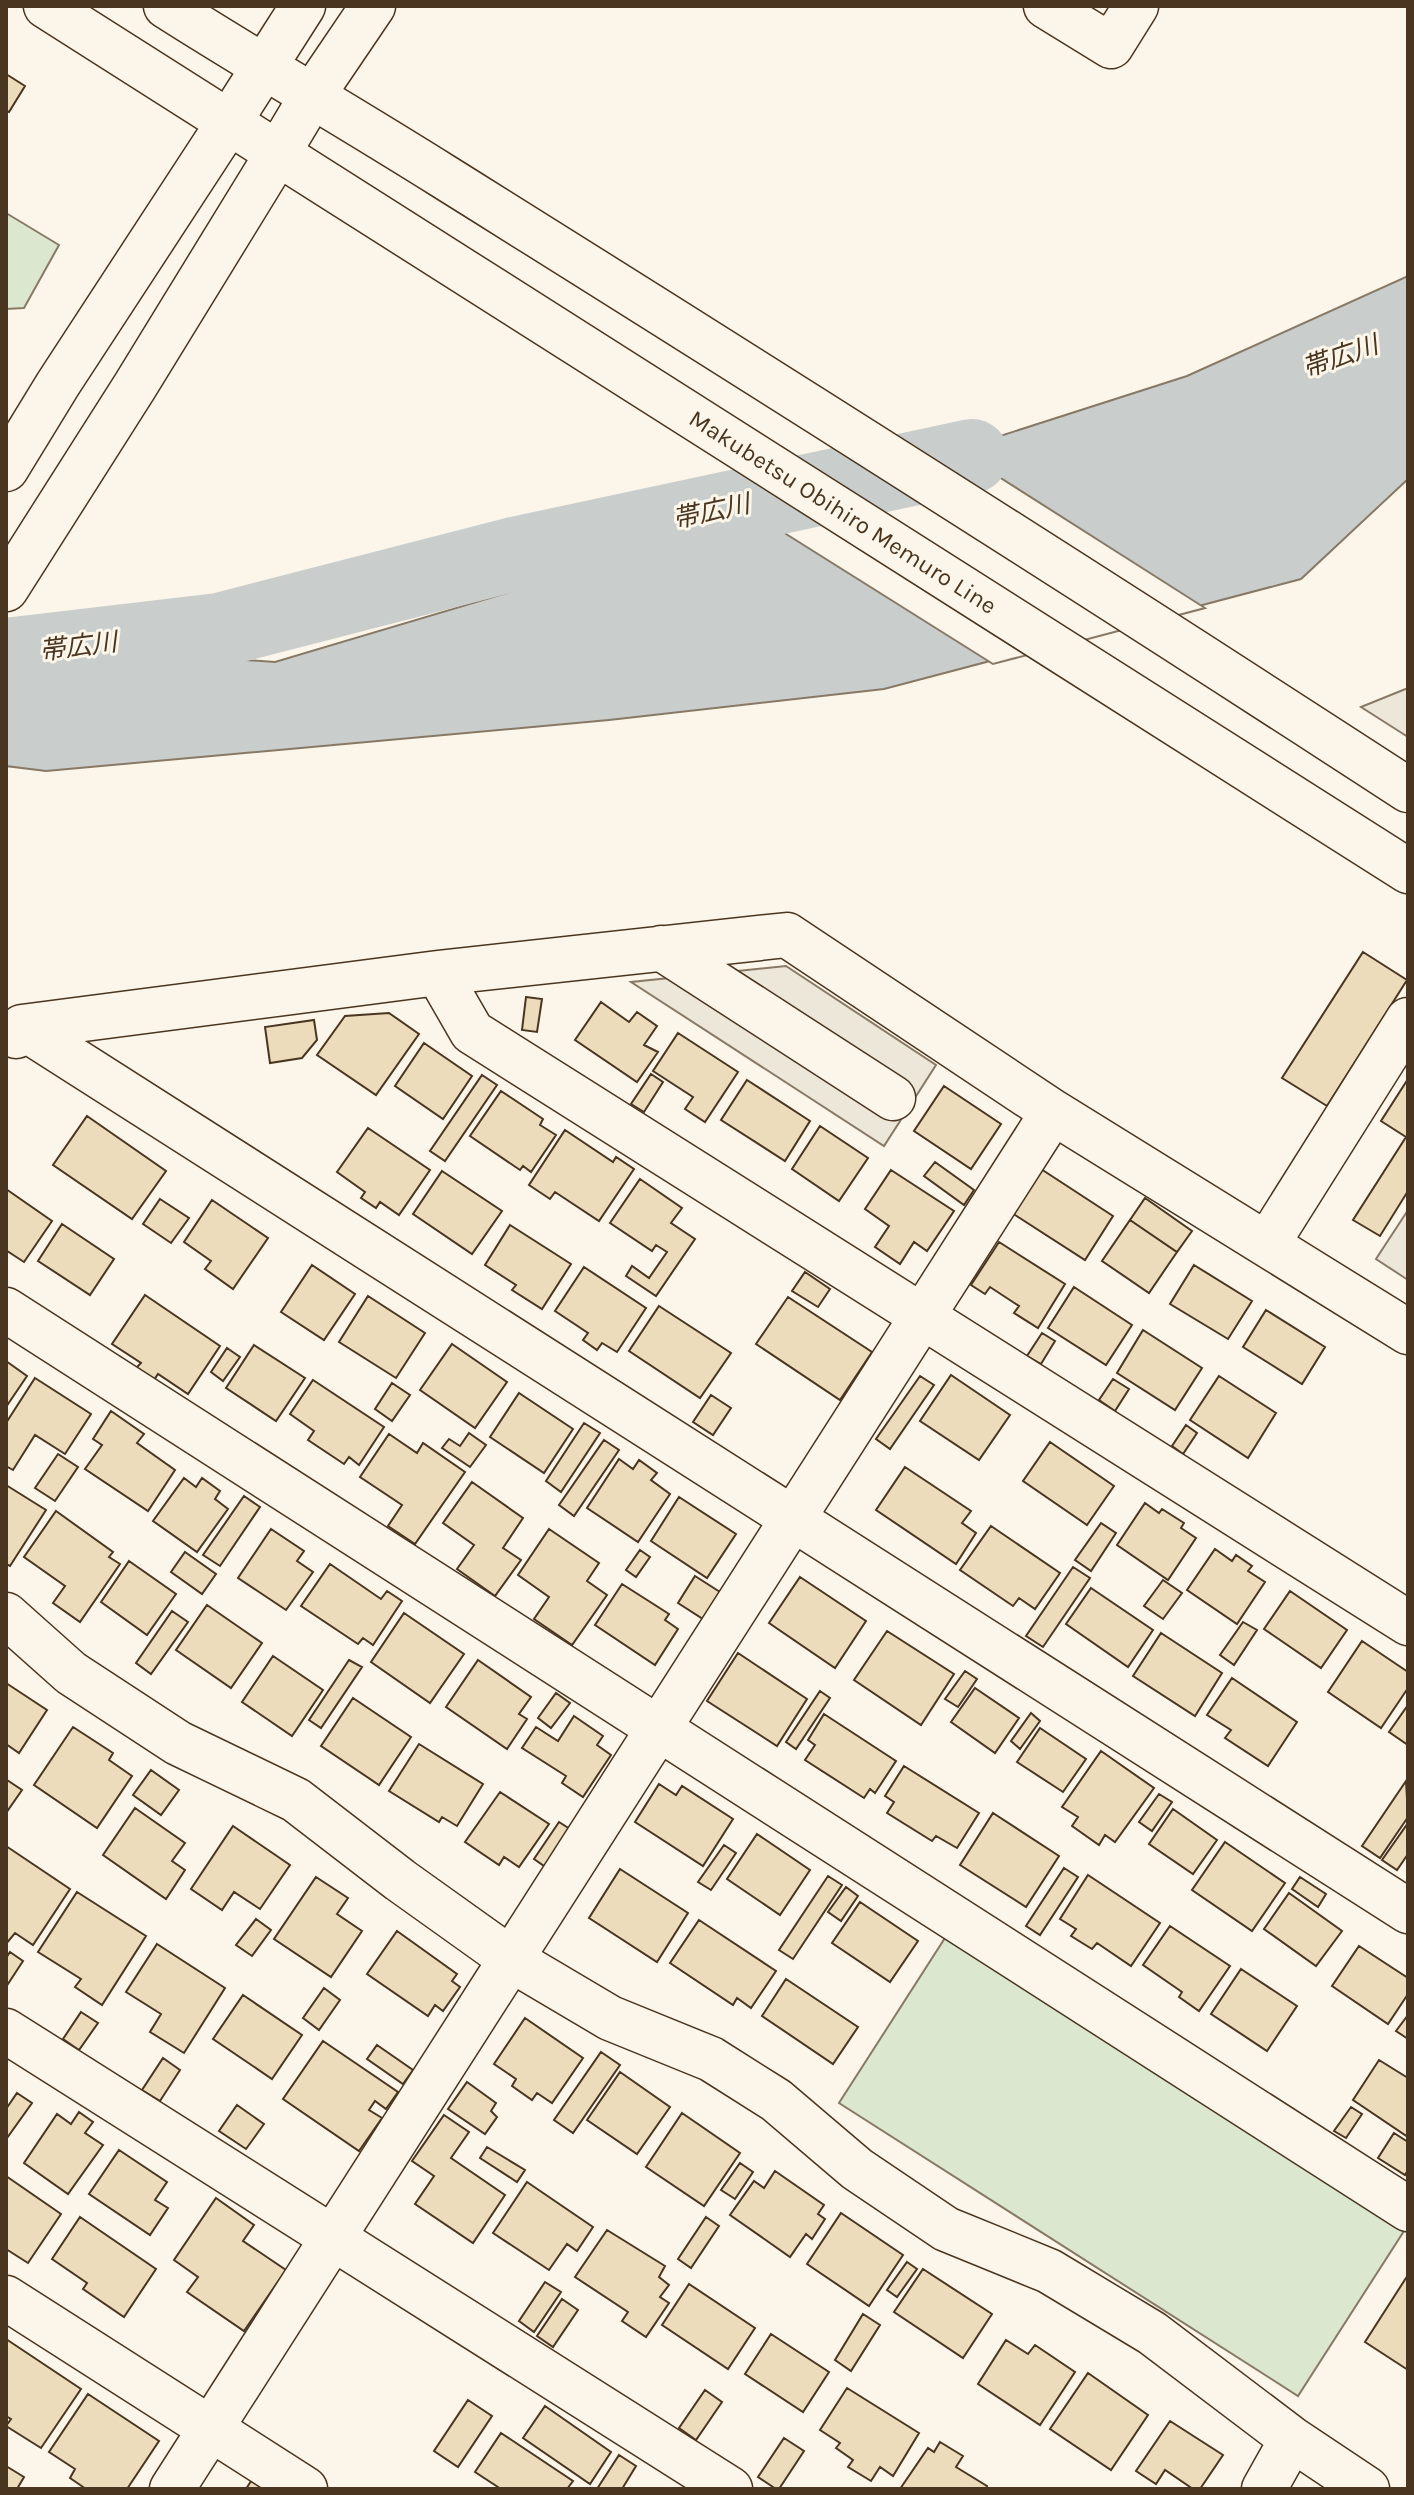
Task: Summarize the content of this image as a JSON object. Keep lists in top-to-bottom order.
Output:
{
  "streets": {
    "street": ["Makubetsu Obihiro Memuro Line"]
  },
  "water": ["帯広川"]
}
